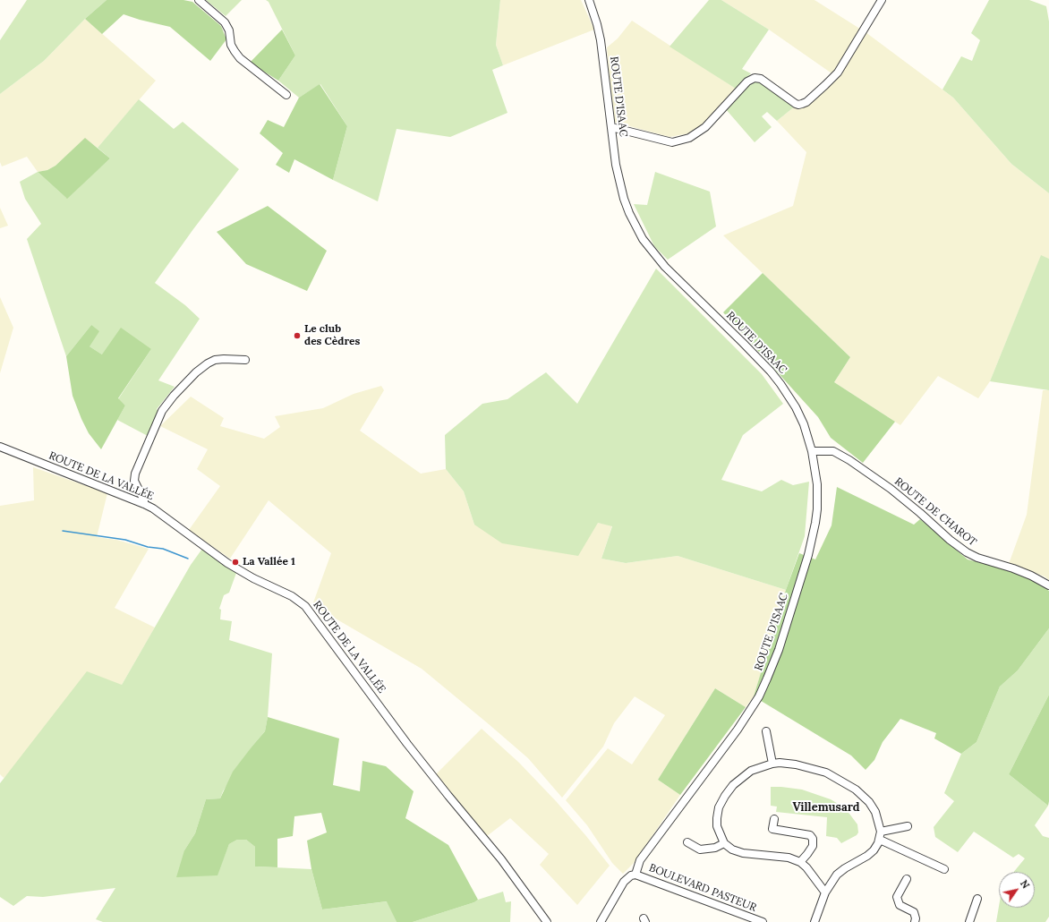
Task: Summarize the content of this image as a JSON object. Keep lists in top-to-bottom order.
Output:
{
  "streets": {
    "street": [
      "ROUTE D'ISAAC",
      "ROUTE DE LA VALLÉE",
      "ROUTE DE CHAROT",
      "BOULEVARD PASTEUR"
    ]
  },
  "crossings": [
    ["ROUTE D'ISAAC", "ROUTE DE CHAROT"],
    ["ROUTE D'ISAAC", "BOULEVARD PASTEUR"]
  ],
  "districts": ["Villemusard"],
  "places": ["Le club des Cèdres", "La Vallée 1"],
  "north": "top right"
}
